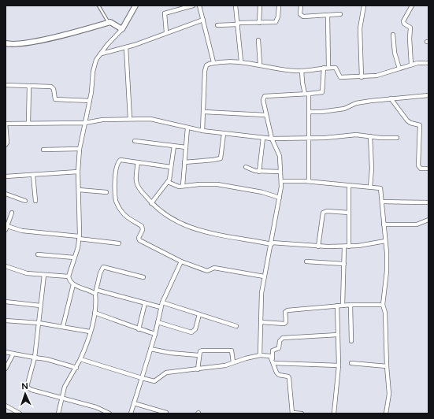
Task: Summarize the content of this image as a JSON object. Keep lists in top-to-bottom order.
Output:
{
  "north": "top"
}
